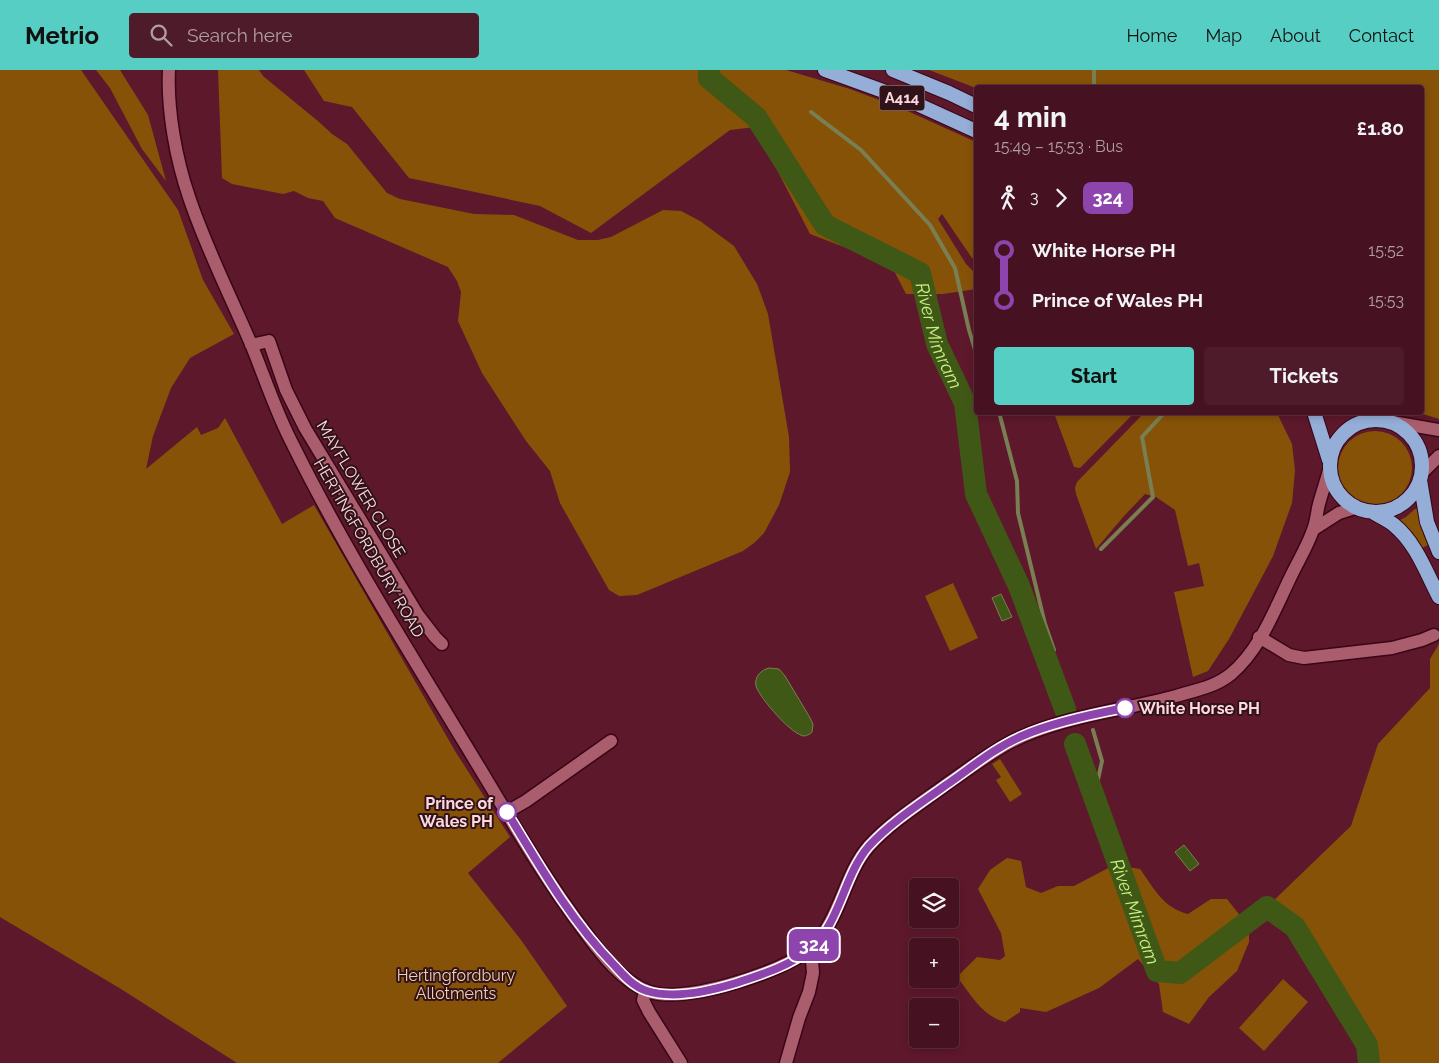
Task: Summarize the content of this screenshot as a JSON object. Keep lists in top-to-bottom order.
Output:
{
  "streets": {
    "highway": ["A414"],
    "street": ["MAYFLOWER CLOSE", "HERTINGFORDBURY ROAD"]
  },
  "crossings": [
    ["MAYFLOWER CLOSE", "HERTINGFORDBURY ROAD"]
  ],
  "water": ["River Mimram"],
  "parks": ["Hertingfordbury Allotments"],
  "places": ["White Horse PH", "Prince of Wales PH"],
  "lines": ["bus line 324"],
  "page": {
    "header": "Metrio",
    "search": "Search here",
    "nav": [
      "Home",
      "Map",
      "About",
      "Contact"
    ],
    "on_map": "324",
    "heading": ["4 min", "15:49 – 15:53 · Bus", "£1.80"],
    "legs": ["3", "324"],
    "list": [
      {
        "name": "White Horse PH",
        "value": "15:52"
      },
      {
        "name": "Prince of Wales PH",
        "value": "15:53"
      }
    ],
    "buttons": ["Start", "Tickets"],
    "map_buttons": ["+", "−"]
  }
}
